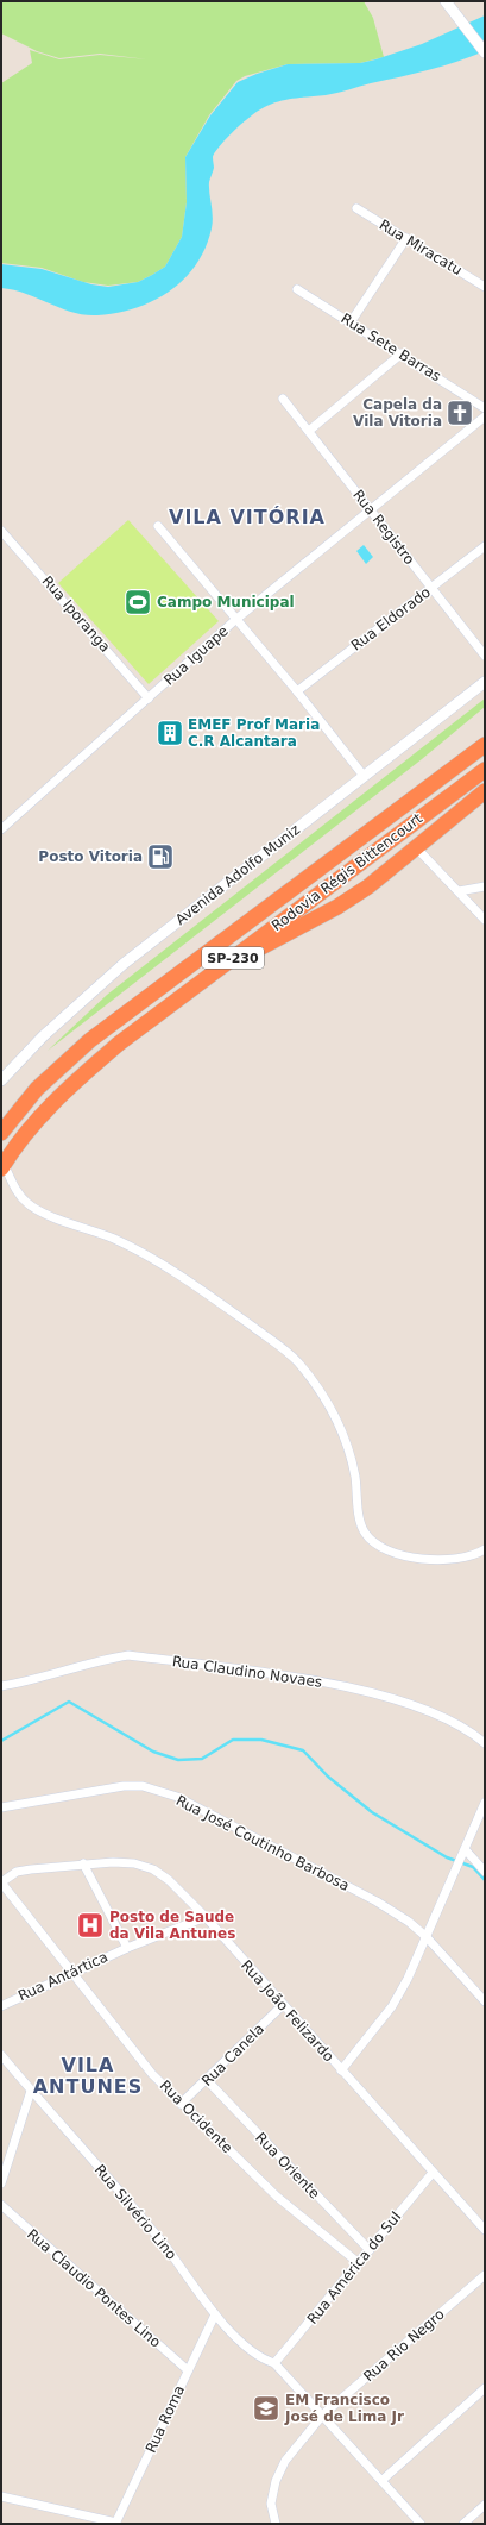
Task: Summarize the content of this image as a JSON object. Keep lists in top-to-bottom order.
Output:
{
  "streets": {
    "highway": ["Rodovia Régis Bittencourt", "SP-230"],
    "street": [
      "Rua Miracatu",
      "Rua Sete Barras",
      "Rua Registro",
      "Rua Iporanga",
      "Rua Eldorado",
      "Rua Iguape",
      "Avenida Adolfo Muniz",
      "Rua Claudino Novaes",
      "Rua José Coutinho Barbosa",
      "Rua Antártica",
      "Rua João Felizardo",
      "Rua Canela",
      "Rua Ocidente",
      "Rua Oriente",
      "Rua Silvério Lino",
      "Rua América do Sul",
      "Rua Claudio Pontes Lino",
      "Rua Rio Negro",
      "Rua Roma"
    ]
  },
  "crossings": [
    ["Rua Registro", "Rua Eldorado"],
    ["Rua Registro", "Rua Iguape"],
    ["Rua Iporanga", "Rua Iguape"],
    ["Rua Antártica", "Rua João Felizardo"],
    ["Rua Antártica", "Rua Ocidente"],
    ["Rua João Felizardo", "Rua Canela"],
    ["Rua João Felizardo", "Rua Ocidente"],
    ["Rua João Felizardo", "Rua América do Sul"],
    ["Rua Canela", "Rua Ocidente"],
    ["Rua Canela", "Rua Oriente"],
    ["Rua Ocidente", "Rua América do Sul"],
    ["Rua Oriente", "Rua América do Sul"],
    ["Rua Silvério Lino", "Rua América do Sul"],
    ["Rua Silvério Lino", "Rua Rio Negro"],
    ["Rua Silvério Lino", "Rua Roma"],
    ["Rua Claudio Pontes Lino", "Rua Roma"]
  ],
  "districts": ["VILA VITÓRIA", "VILA ANTUNES"],
  "places": {
    "church": ["Capela da Vila Vitoria"],
    "sports": ["Campo Municipal"],
    "building": ["EMEF Prof Maria C.R Alcantara"],
    "fuel station": ["Posto Vitoria"],
    "hospital": ["Posto de Saude da Vila Antunes"],
    "school or university": ["EM Francisco José de Lima Jr"]
  }
}
